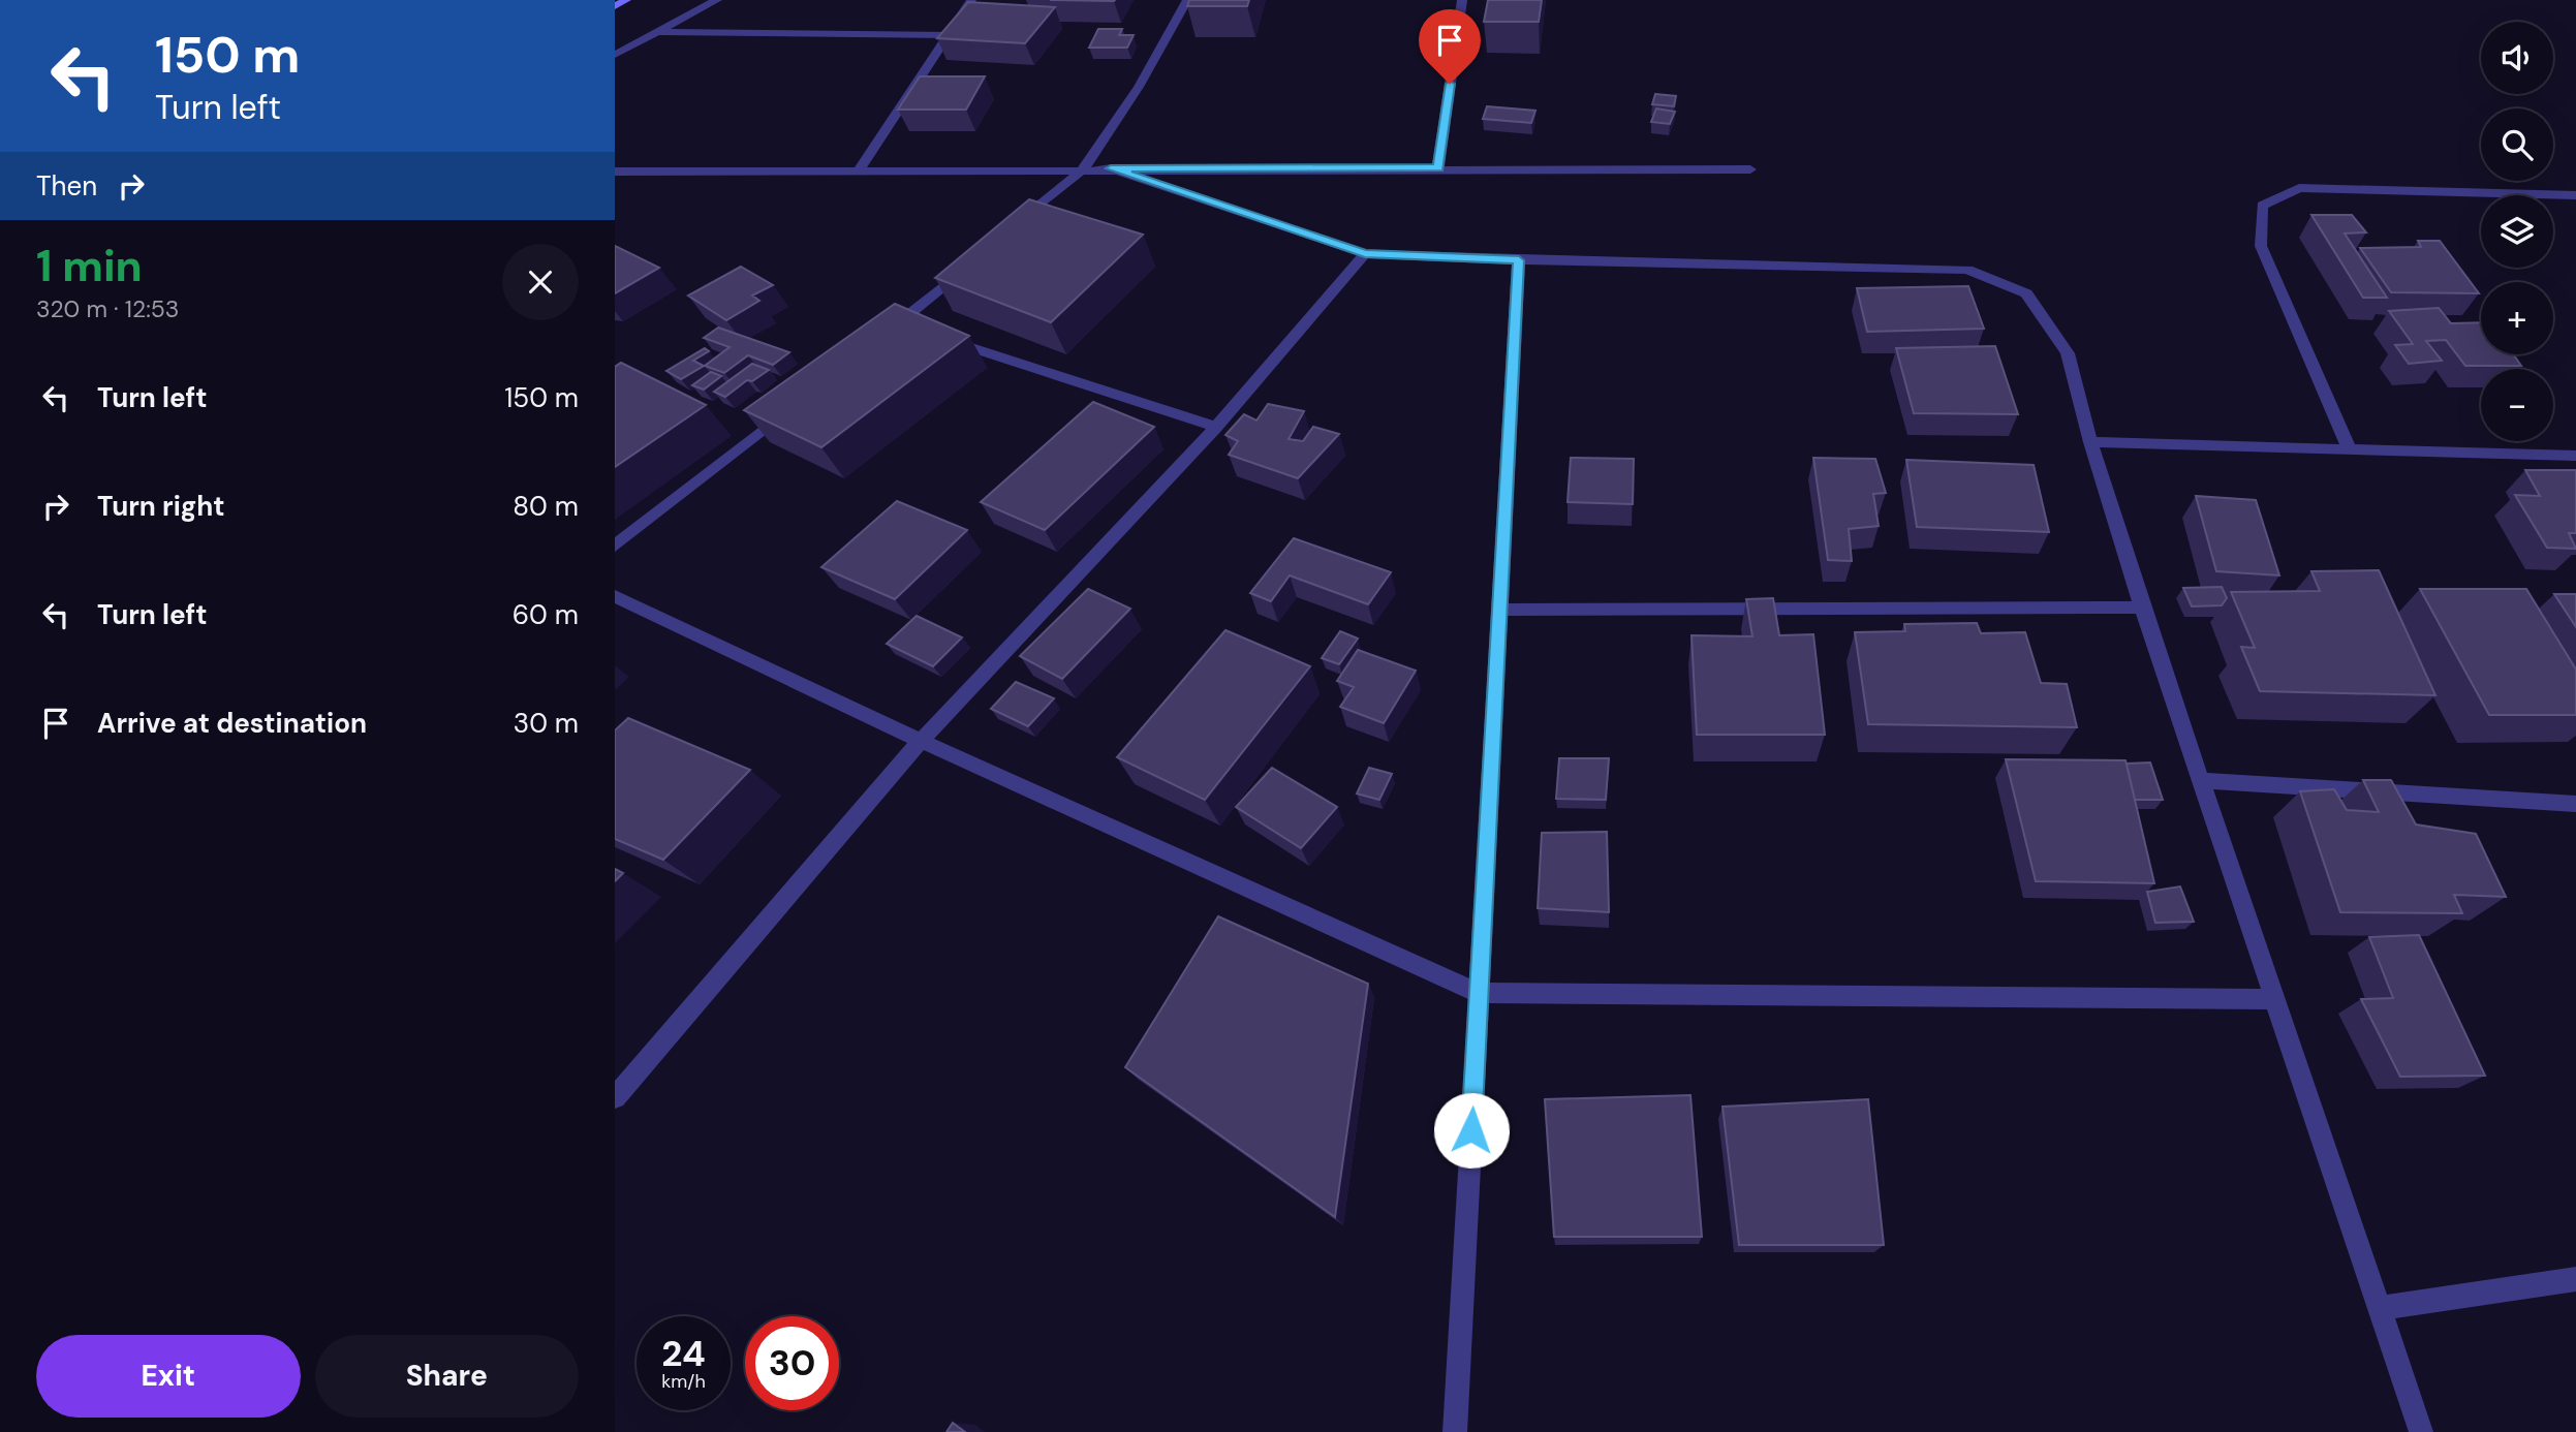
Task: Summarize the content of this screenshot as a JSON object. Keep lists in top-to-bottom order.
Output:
{
  "page": {
    "turn": ["150 m", "Turn left"],
    "map_buttons": ["+", "−"],
    "then": "Then",
    "heading": ["1 min", "320 m · 12:53"],
    "list": [
      {
        "name": "Turn left",
        "value": "150 m"
      },
      {
        "name": "Turn right",
        "value": "80 m"
      },
      {
        "name": "Turn left",
        "value": "60 m"
      },
      {
        "name": "Arrive at destination",
        "value": "30 m"
      }
    ],
    "speed": "24 km/h",
    "limit": "30",
    "buttons": ["Exit", "Share"]
  }
}
